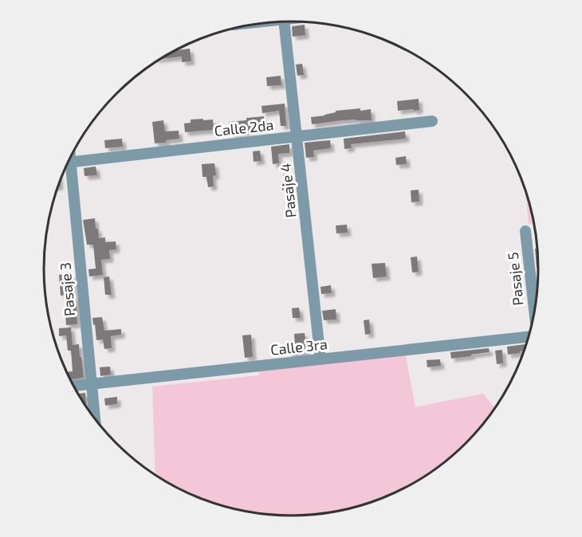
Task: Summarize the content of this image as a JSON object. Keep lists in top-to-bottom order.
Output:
{
  "streets": {
    "street": [
      "Calle 2da",
      "Pasaje 4",
      "Pasaje 5",
      "Pasaje 3",
      "Calle 3ra"
    ]
  },
  "crossings": [
    ["Calle 2da", "Pasaje 4"],
    ["Pasaje 4", "Calle 3ra"],
    ["Pasaje 3", "Calle 3ra"]
  ]
}
